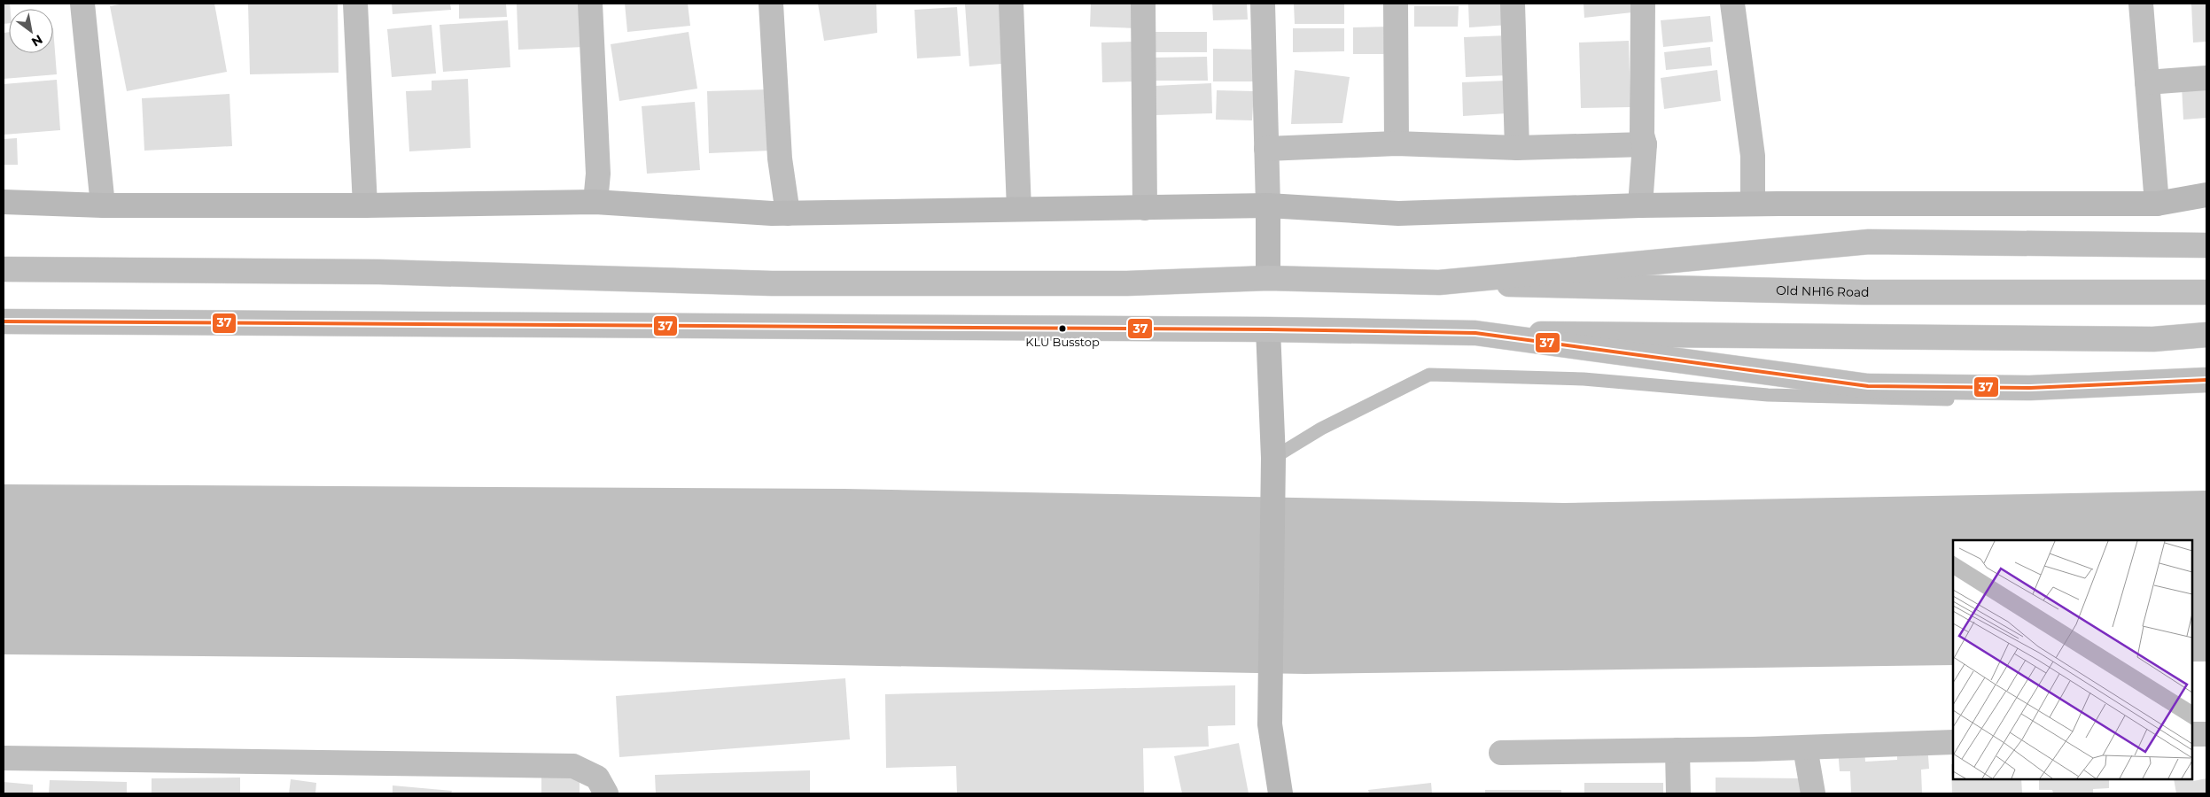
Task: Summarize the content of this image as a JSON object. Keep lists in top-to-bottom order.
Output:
{
  "streets": {
    "main road": ["Old NH16 Road"]
  },
  "places": ["KLU Busstop"],
  "lines": ["transit line 37"],
  "north": "bottom right"
}
